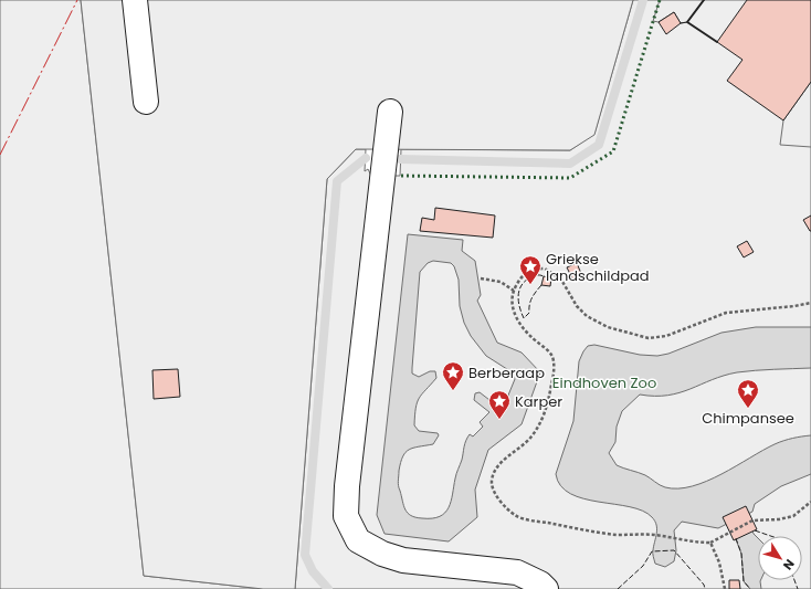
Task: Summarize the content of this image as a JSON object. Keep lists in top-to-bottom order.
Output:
{
  "parks": ["Eindhoven Zoo"],
  "places": {
    "place": [
      "Griekse landschildpad",
      "Berberaap",
      "Chimpansee",
      "Karper"
    ]
  },
  "north": "bottom right"
}
